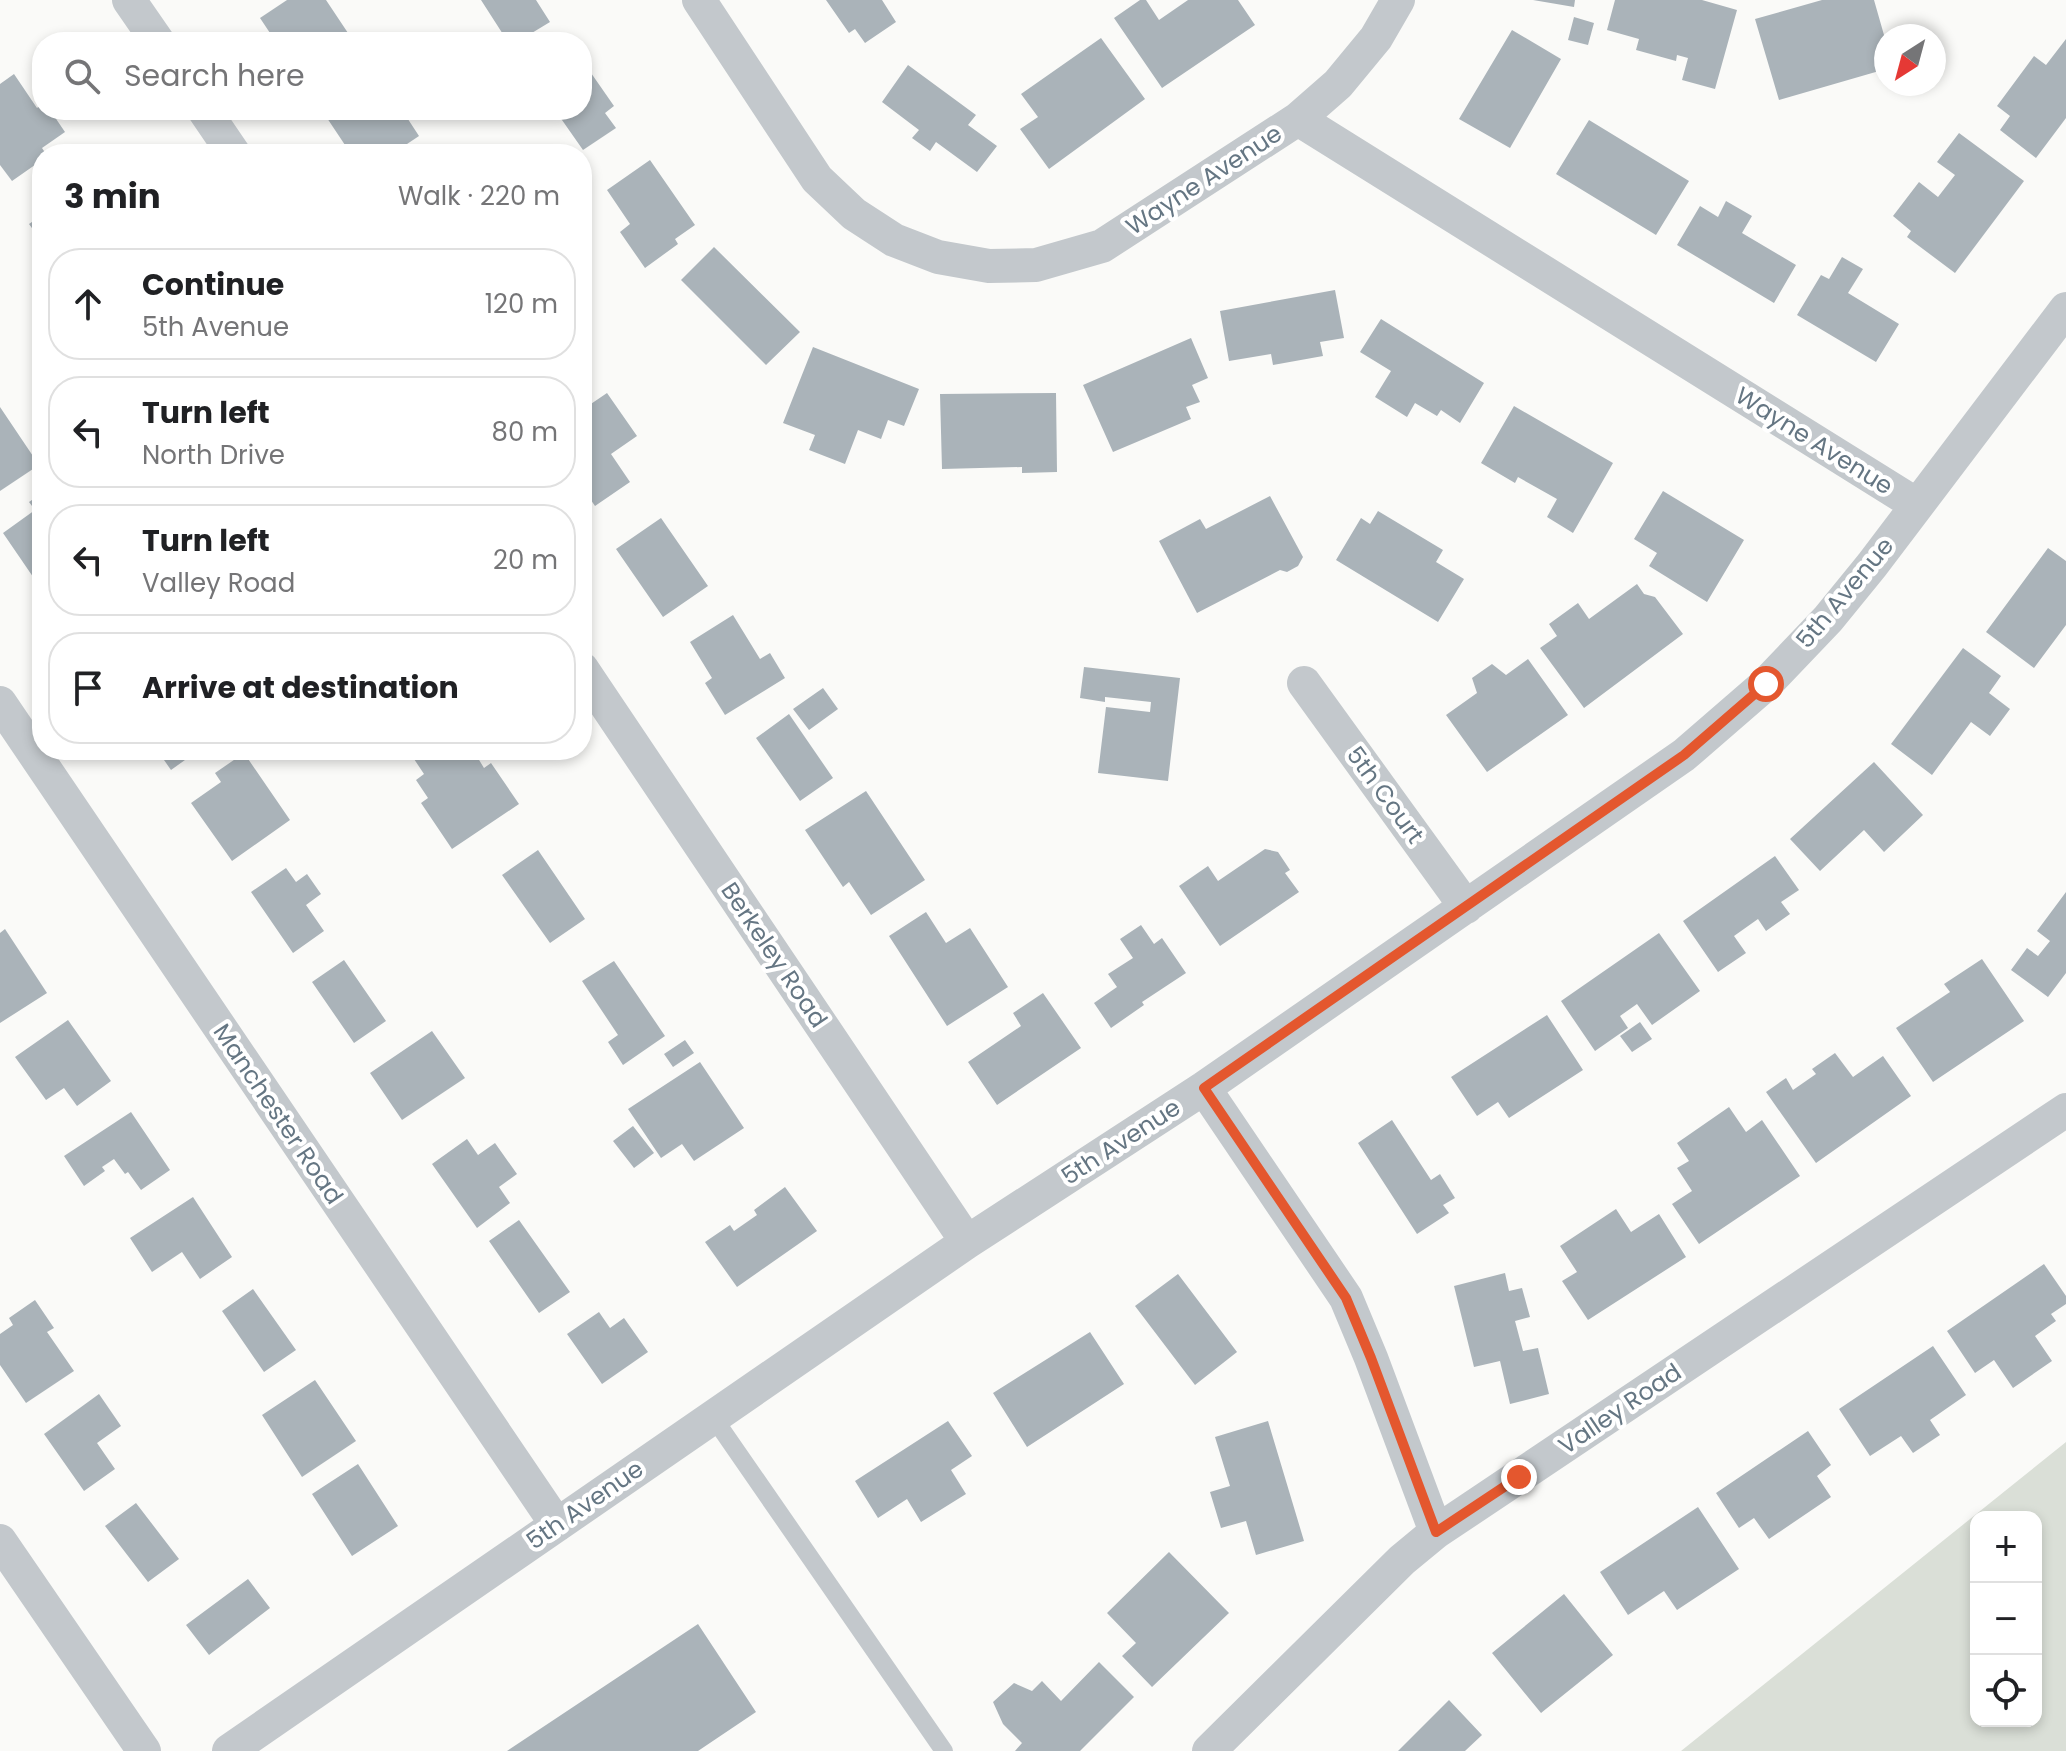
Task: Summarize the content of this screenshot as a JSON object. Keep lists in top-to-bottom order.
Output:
{
  "streets": {
    "street": [
      "Wayne Avenue",
      "5th Avenue",
      "5th Court",
      "Berkeley Road",
      "Manchester Road",
      "Valley Road"
    ]
  },
  "crossings": [
    ["Wayne Avenue", "5th Avenue"],
    ["5th Avenue", "5th Court"],
    ["5th Avenue", "Berkeley Road"],
    ["5th Avenue", "Manchester Road"]
  ],
  "north": "bottom left",
  "page": {
    "search": "Search here",
    "heading": ["3 min", "Walk · 220 m"],
    "list": [
      ["Continue", "5th Avenue", "120 m"],
      ["Turn left", "North Drive", "80 m"],
      ["Turn left", "Valley Road", "20 m"],
      "Arrive at destination"
    ],
    "map_buttons": ["+", "−"]
  }
}
